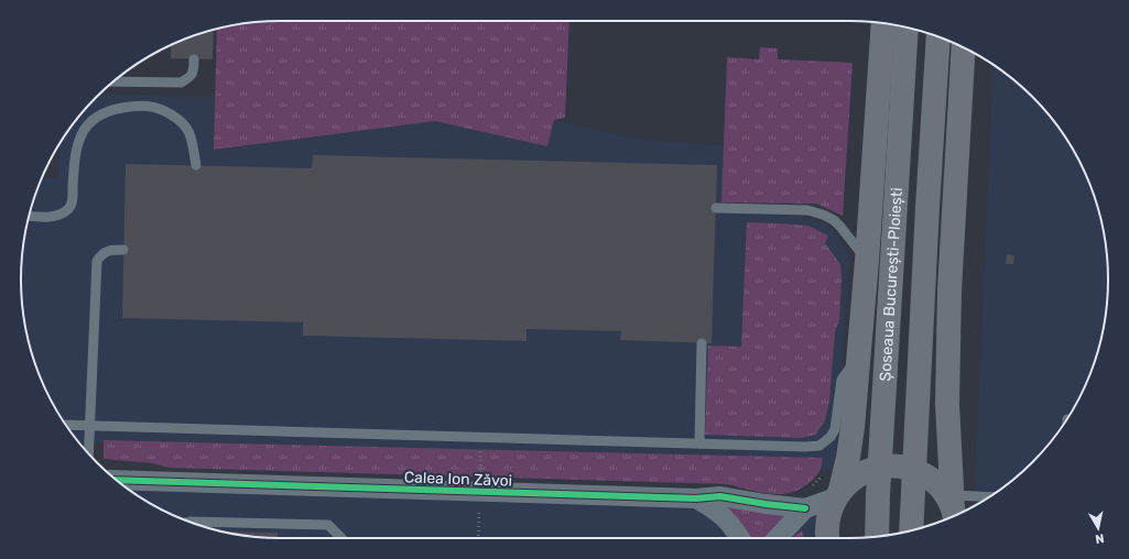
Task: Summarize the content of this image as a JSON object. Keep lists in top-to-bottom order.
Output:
{
  "streets": {
    "highway": ["Șoseaua București-Ploiești"],
    "street": ["Calea Ion Zăvoi"]
  },
  "north": "bottom"
}
